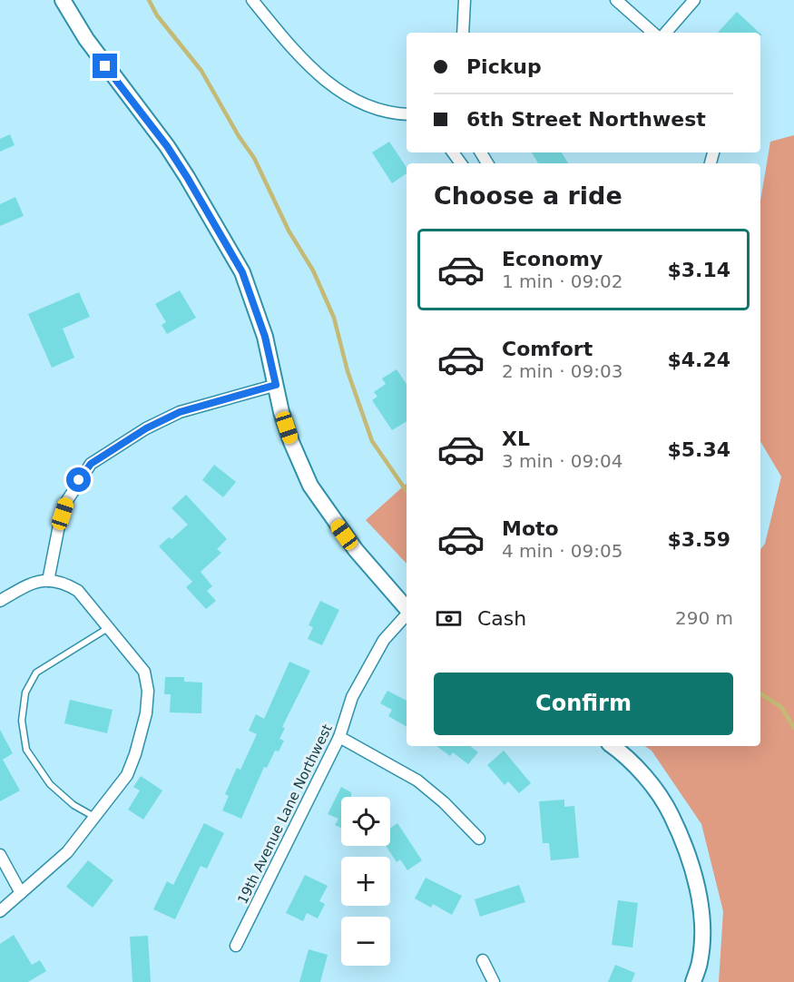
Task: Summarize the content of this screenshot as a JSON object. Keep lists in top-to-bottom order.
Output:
{
  "streets": {
    "street": ["19th Avenue Lane Northwest"]
  },
  "page": {
    "banner": ["Pickup", "6th Street Northwest"],
    "heading": "Choose a ride",
    "list": [
      {
        "name": "Economy",
        "note": "1 min · 09:02",
        "value": "$3.14"
      },
      {
        "name": "Comfort",
        "note": "2 min · 09:03",
        "value": "$4.24"
      },
      {
        "name": "XL",
        "note": "3 min · 09:04",
        "value": "$5.34"
      },
      {
        "name": "Moto",
        "note": "4 min · 09:05",
        "value": "$3.59"
      }
    ],
    "pay": ["Cash", "290 m"],
    "buttons": "Confirm",
    "map_buttons": ["+", "−"]
  }
}
